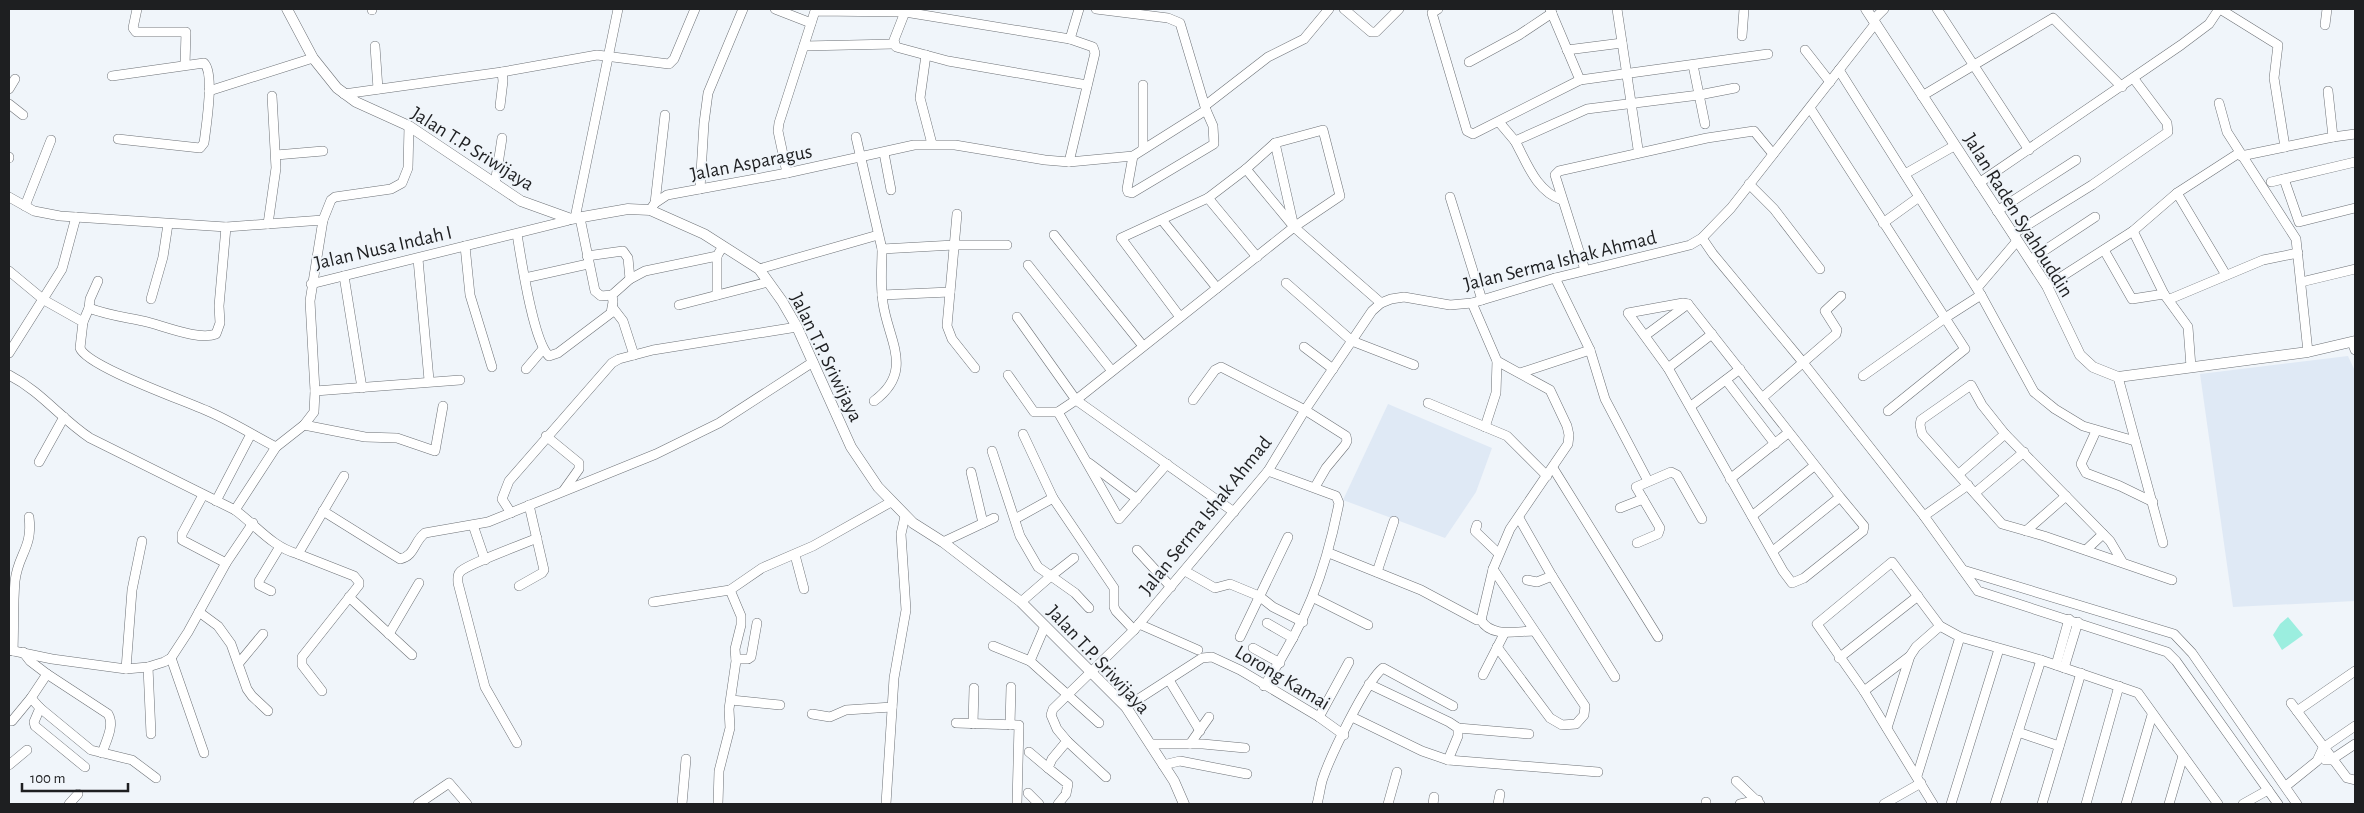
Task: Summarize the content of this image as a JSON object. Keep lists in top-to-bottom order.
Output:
{
  "streets": {
    "main road": ["Jalan T.P. Sriwijaya", "Jalan Raden Syahbuddin"],
    "street": [
      "Jalan Asparagus",
      "Jalan Nusa Indah I",
      "Jalan Serma Ishak Ahmad",
      "Lorong Kamai"
    ]
  },
  "crossings": [
    ["Jalan T.P. Sriwijaya", "Jalan Asparagus"],
    ["Jalan T.P. Sriwijaya", "Jalan Nusa Indah I"],
    ["Jalan T.P. Sriwijaya", "Jalan Serma Ishak Ahmad"],
    ["Jalan T.P. Sriwijaya", "Lorong Kamai"],
    ["Jalan Raden Syahbuddin", "Jalan Serma Ishak Ahmad"]
  ],
  "scale_bar": "100 m"
}
